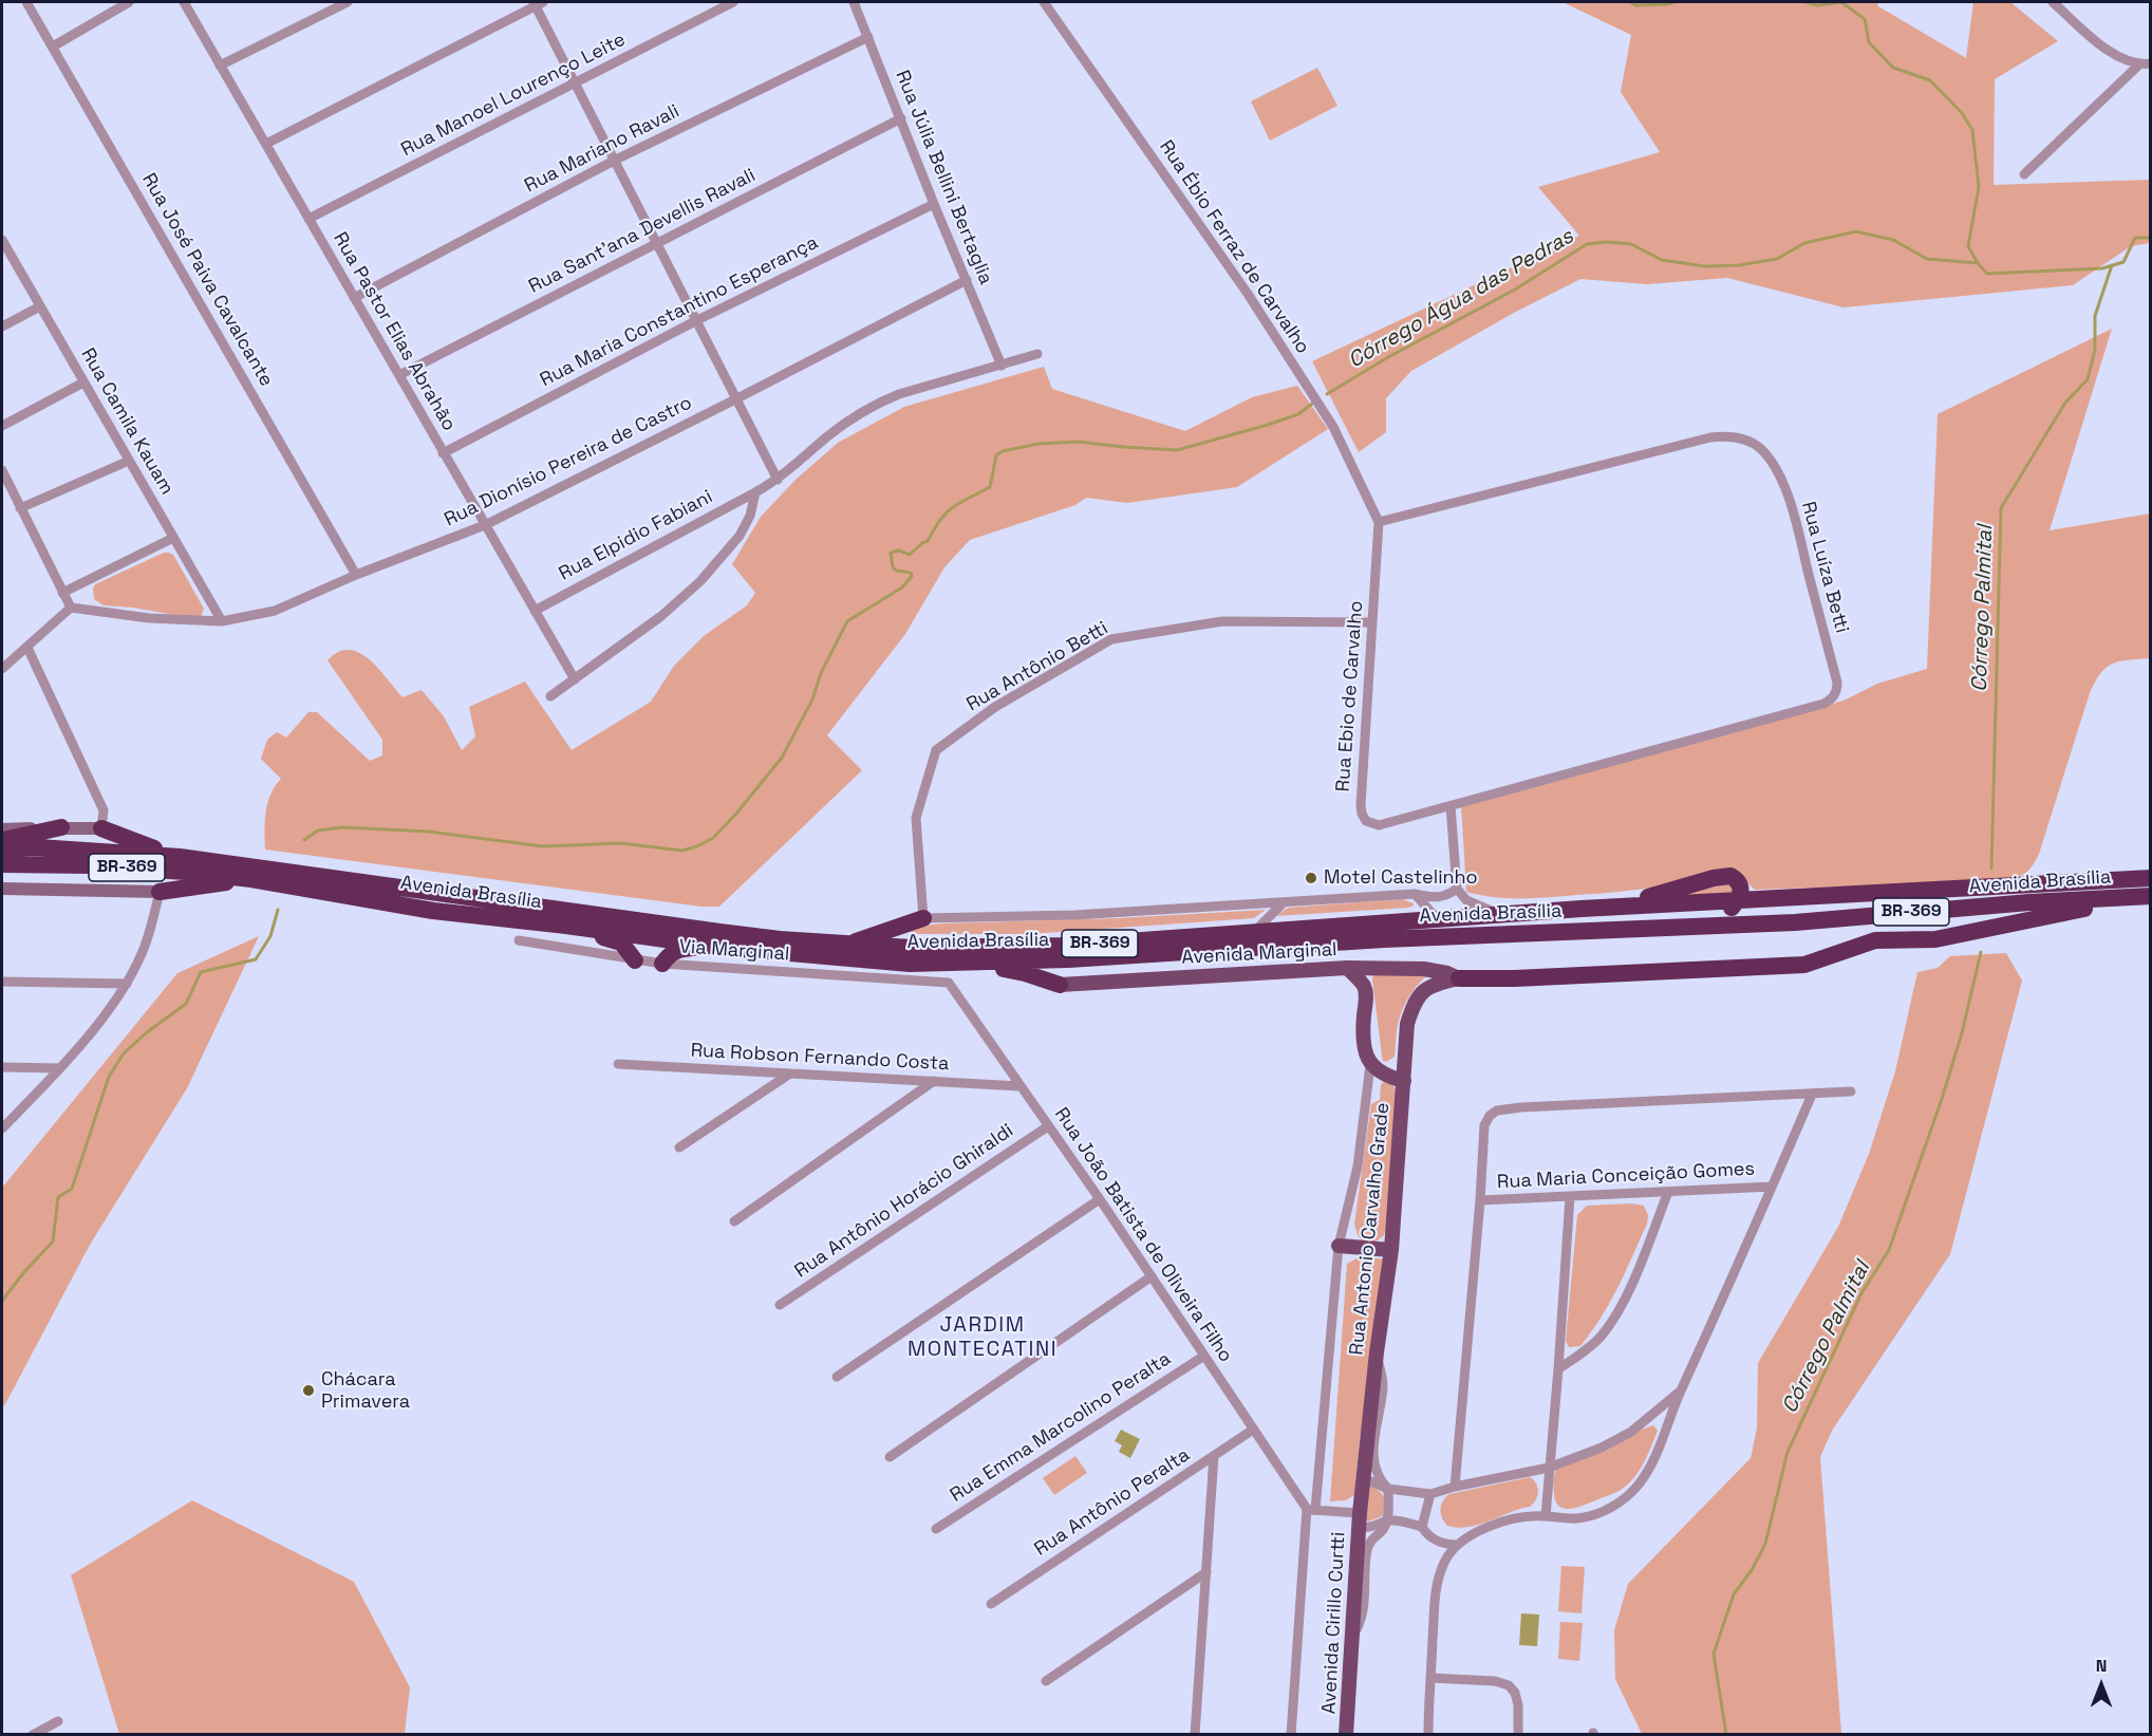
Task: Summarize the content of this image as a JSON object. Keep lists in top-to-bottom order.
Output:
{
  "streets": {
    "highway": ["BR-369", "Avenida Brasília"],
    "main road": ["Avenida Marginal", "Rua Antonio Carvalho Grade", "Avenida Cirillo Curtti"],
    "street": [
      "Rua Manoel Lourenço Leite",
      "Rua Mariano Ravali",
      "Rua Júlia Bellini Bertaglia",
      "Rua Sant'ana Devellis Ravali",
      "Rua Ébio Ferraz de Carvalho",
      "Rua José Paiva Cavalcante",
      "Rua Maria Constantino Esperança",
      "Rua Pastor Elias Abrahão",
      "Rua Camila Kauam",
      "Rua Dionísio Pereira de Castro",
      "Rua Elpidio Fabiani",
      "Rua Luíza Betti",
      "Rua Antônio Betti",
      "Rua Ebio de Carvalho",
      "Via Marginal",
      "Rua Robson Fernando Costa",
      "Rua Maria Conceição Gomes",
      "Rua Antônio Horácio Ghiraldi",
      "Rua João Batista de Oliveira Filho",
      "Rua Emma Marcolino Peralta",
      "Rua Antônio Peralta"
    ]
  },
  "crossings": [
    ["Rua Manoel Lourenço Leite", "Rua Pastor Elias Abrahão"],
    ["Rua Mariano Ravali", "Rua Júlia Bellini Bertaglia"],
    ["Rua Mariano Ravali", "Rua Pastor Elias Abrahão"],
    ["Rua Júlia Bellini Bertaglia", "Rua Sant'ana Devellis Ravali"],
    ["Rua Júlia Bellini Bertaglia", "Rua Maria Constantino Esperança"],
    ["Rua Júlia Bellini Bertaglia", "Rua Dionísio Pereira de Castro"],
    ["Rua Júlia Bellini Bertaglia", "Rua Elpidio Fabiani"],
    ["Rua Sant'ana Devellis Ravali", "Rua Pastor Elias Abrahão"],
    ["Rua Ébio Ferraz de Carvalho", "Rua Luíza Betti"],
    ["Rua Ébio Ferraz de Carvalho", "Rua Ebio de Carvalho"],
    ["Rua José Paiva Cavalcante", "Rua Dionísio Pereira de Castro"],
    ["Rua Maria Constantino Esperança", "Rua Pastor Elias Abrahão"],
    ["Rua Pastor Elias Abrahão", "Rua Dionísio Pereira de Castro"],
    ["Rua Pastor Elias Abrahão", "Rua Elpidio Fabiani"],
    ["Rua Camila Kauam", "Rua Dionísio Pereira de Castro"],
    ["Rua Luíza Betti", "Rua Ebio de Carvalho"],
    ["Rua Antônio Betti", "Rua Ebio de Carvalho"],
    ["Via Marginal", "Rua João Batista de Oliveira Filho"],
    ["Avenida Marginal", "Rua Antonio Carvalho Grade"],
    ["Rua Robson Fernando Costa", "Rua João Batista de Oliveira Filho"],
    ["Rua Antônio Horácio Ghiraldi", "Rua João Batista de Oliveira Filho"],
    ["Rua Antonio Carvalho Grade", "Avenida Cirillo Curtti"],
    ["Rua João Batista de Oliveira Filho", "Rua Emma Marcolino Peralta"],
    ["Rua João Batista de Oliveira Filho", "Rua Antônio Peralta"]
  ],
  "districts": ["JARDIM MONTECATINI"],
  "water": ["Córrego Água das Pedras", "Córrego Palmital"],
  "places": ["Motel Castelinho", "Chácara Primavera"],
  "north": "top"
}
